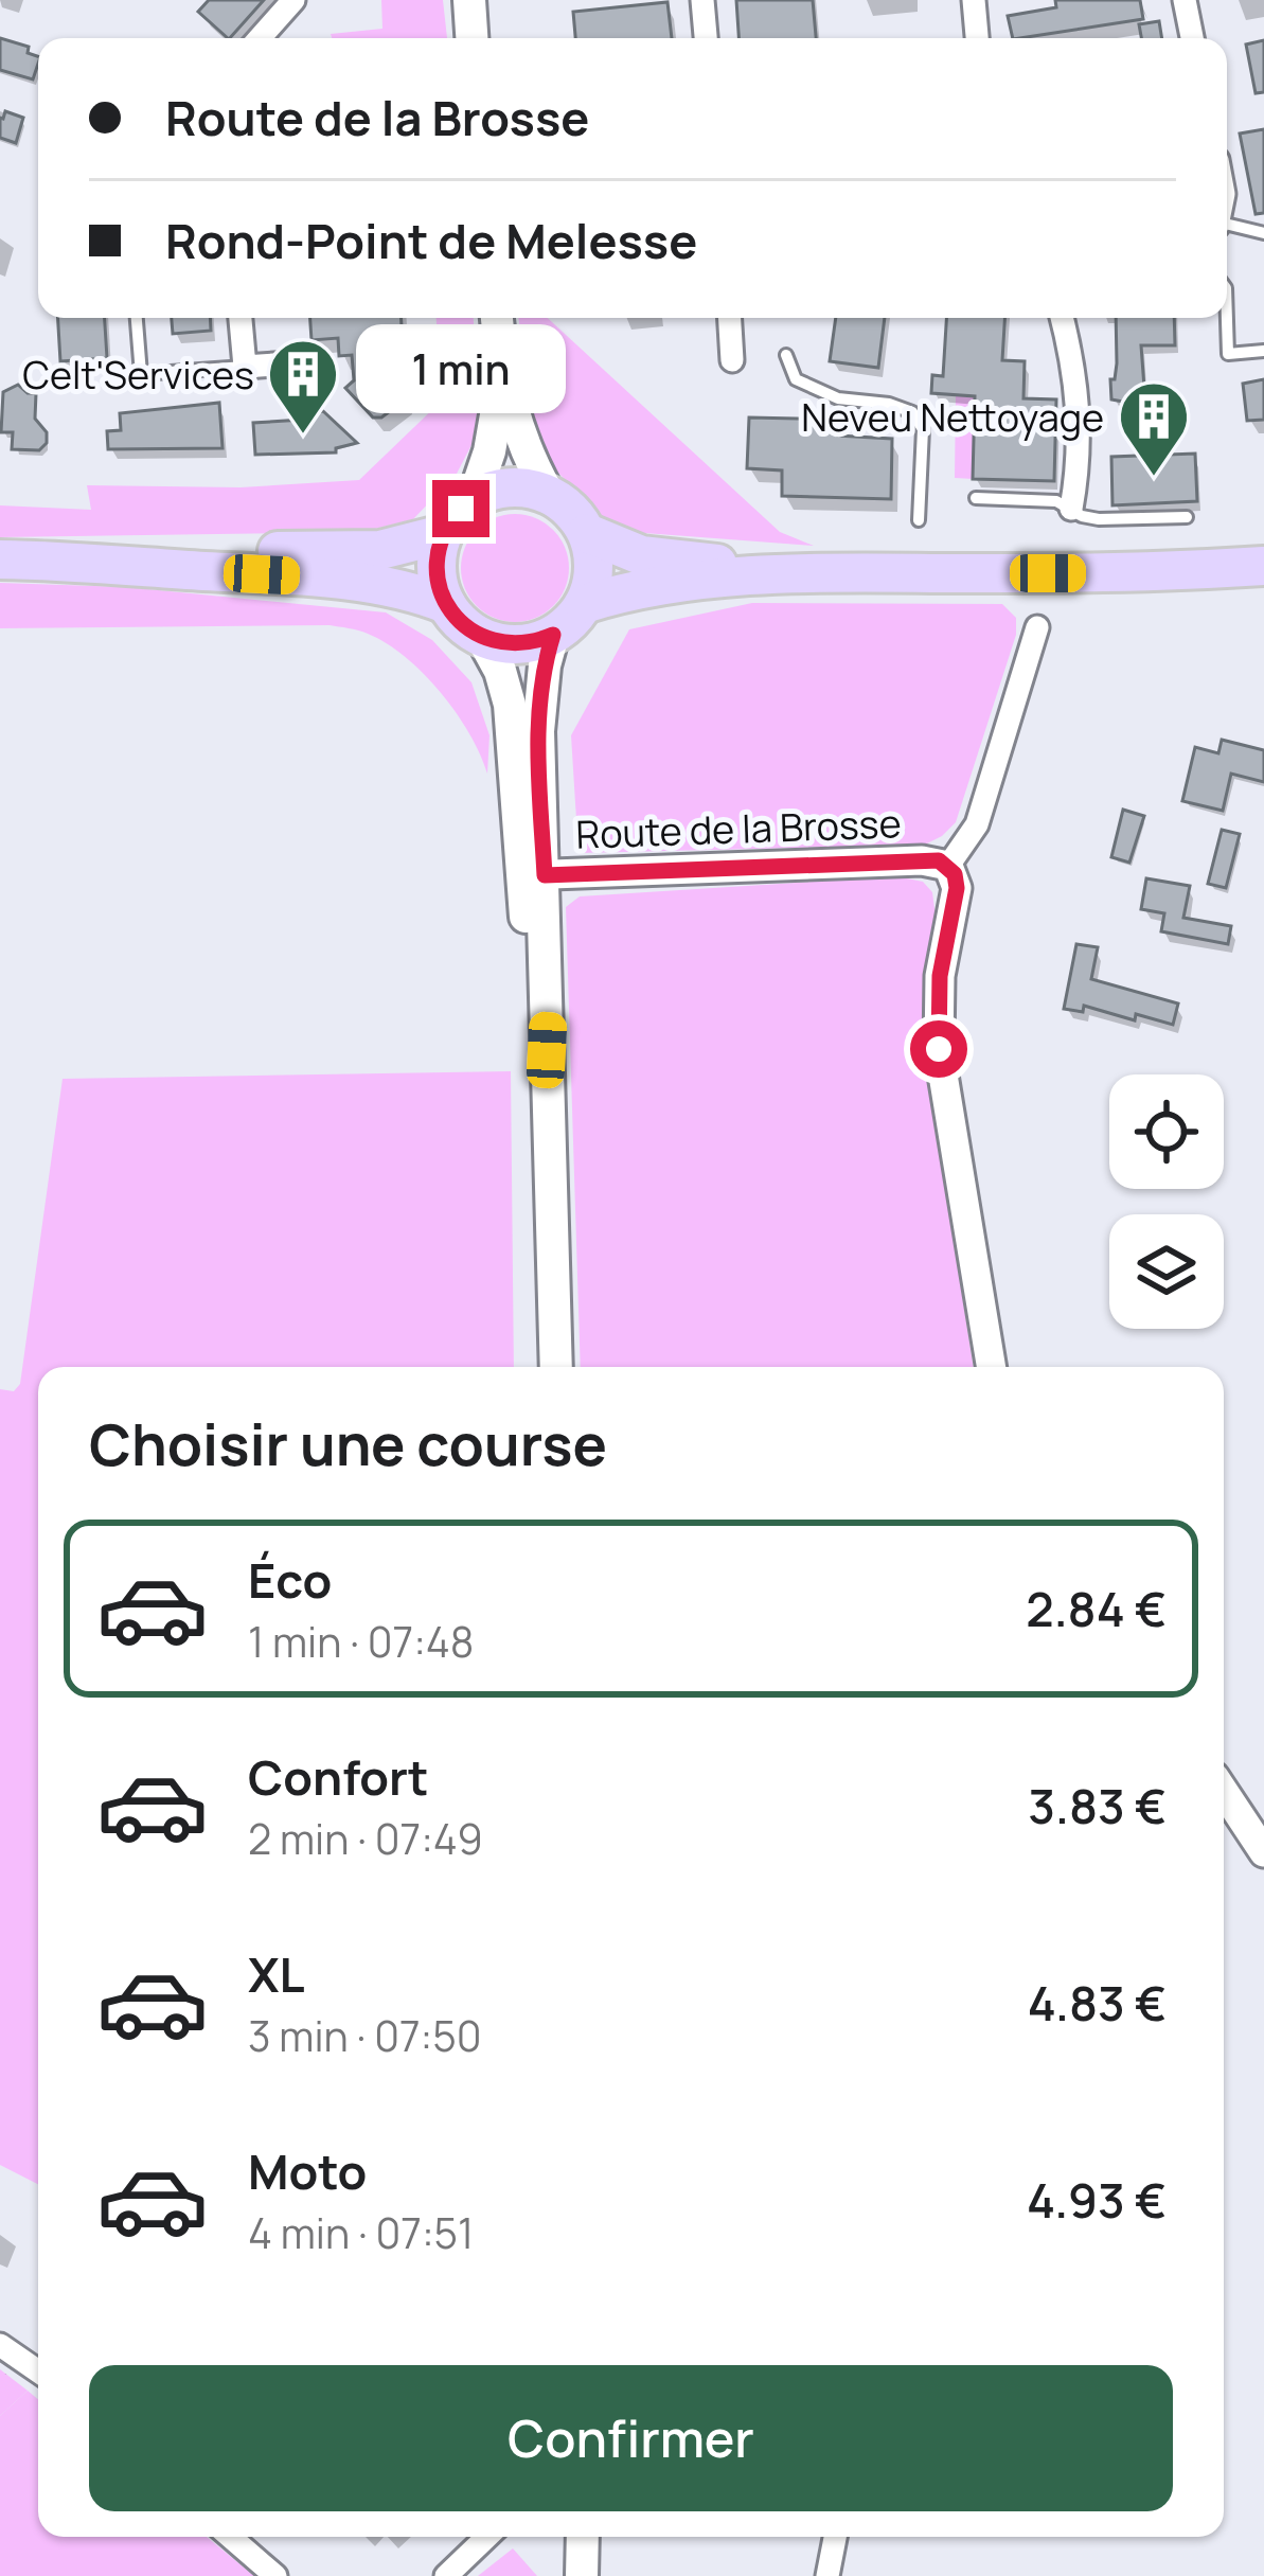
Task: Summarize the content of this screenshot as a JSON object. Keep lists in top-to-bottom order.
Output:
{
  "streets": {
    "street": ["Route de la Brosse"]
  },
  "places": {
    "building": ["Celt'Services", "Neveu Nettoyage"]
  },
  "page": {
    "banner": ["Route de la Brosse", "Rond-Point de Melesse"],
    "bubble": "1 min",
    "heading": "Choisir une course",
    "list": [
      {
        "name": "Éco",
        "note": "1 min · 07:48",
        "value": "2.84 €"
      },
      {
        "name": "Confort",
        "note": "2 min · 07:49",
        "value": "3.83 €"
      },
      {
        "name": "XL",
        "note": "3 min · 07:50",
        "value": "4.83 €"
      },
      {
        "name": "Moto",
        "note": "4 min · 07:51",
        "value": "4.93 €"
      }
    ],
    "buttons": "Confirmer"
  }
}
